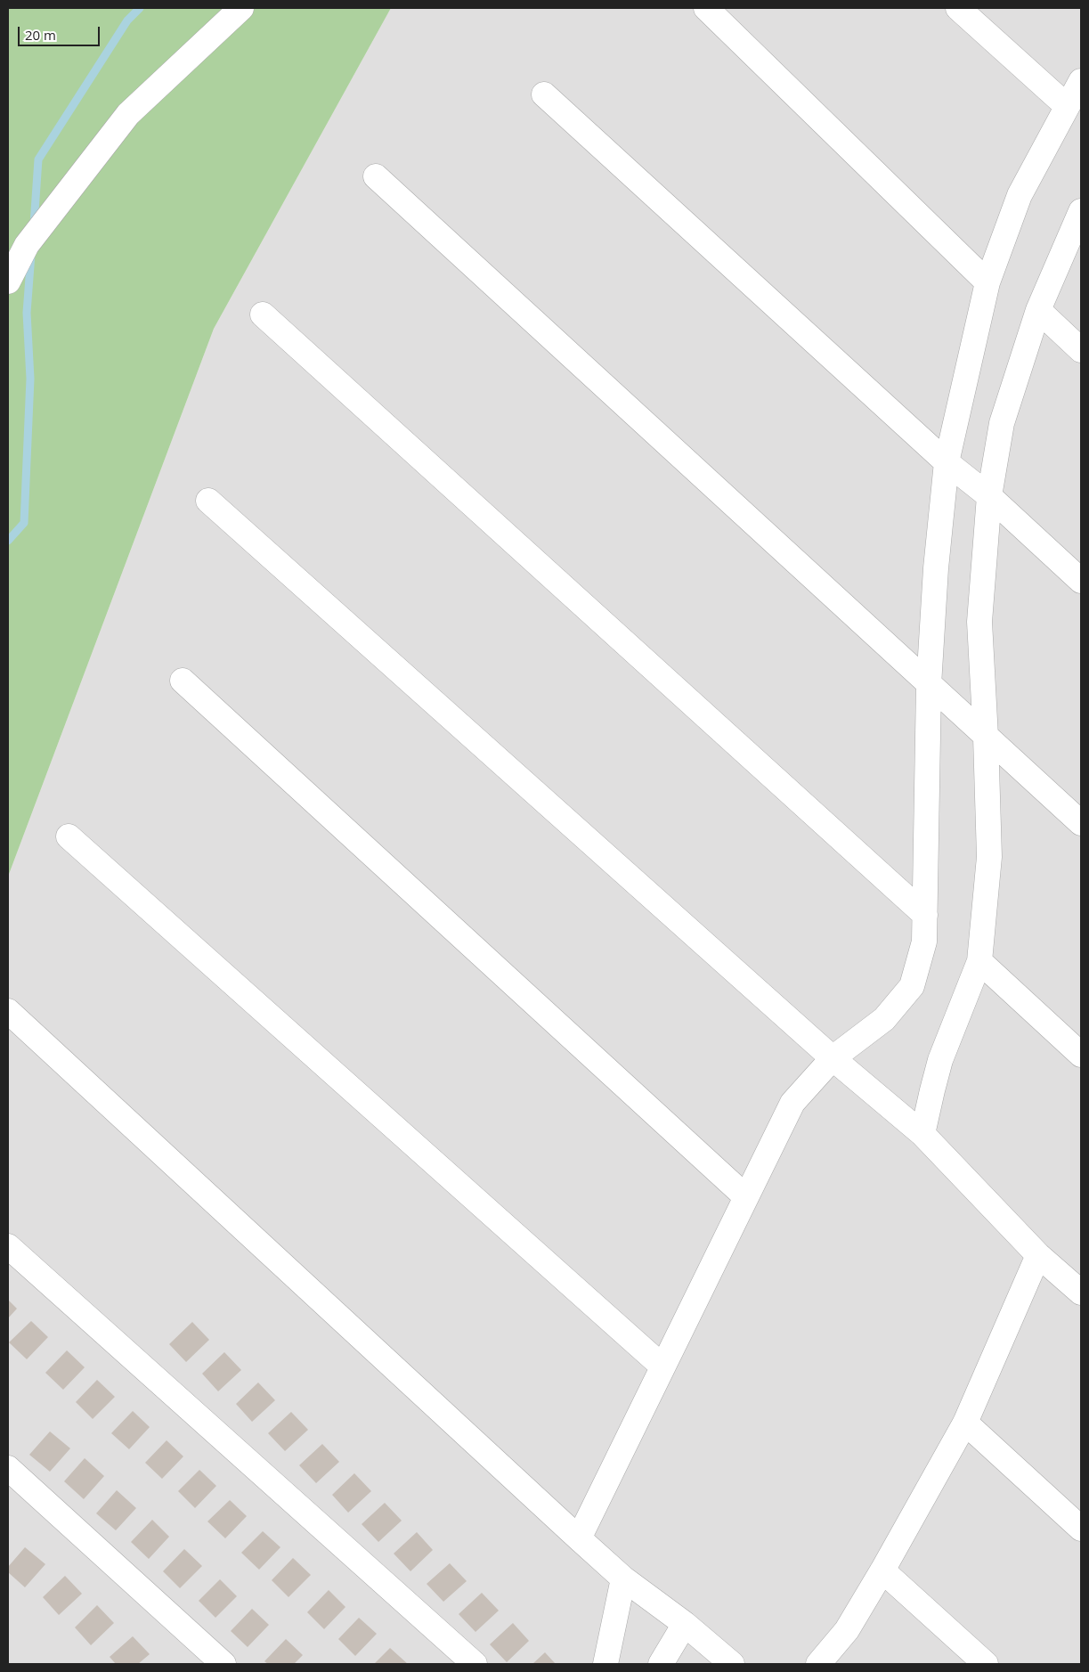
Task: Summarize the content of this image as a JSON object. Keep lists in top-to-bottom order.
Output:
{
  "scale_bar": "20 m"
}
